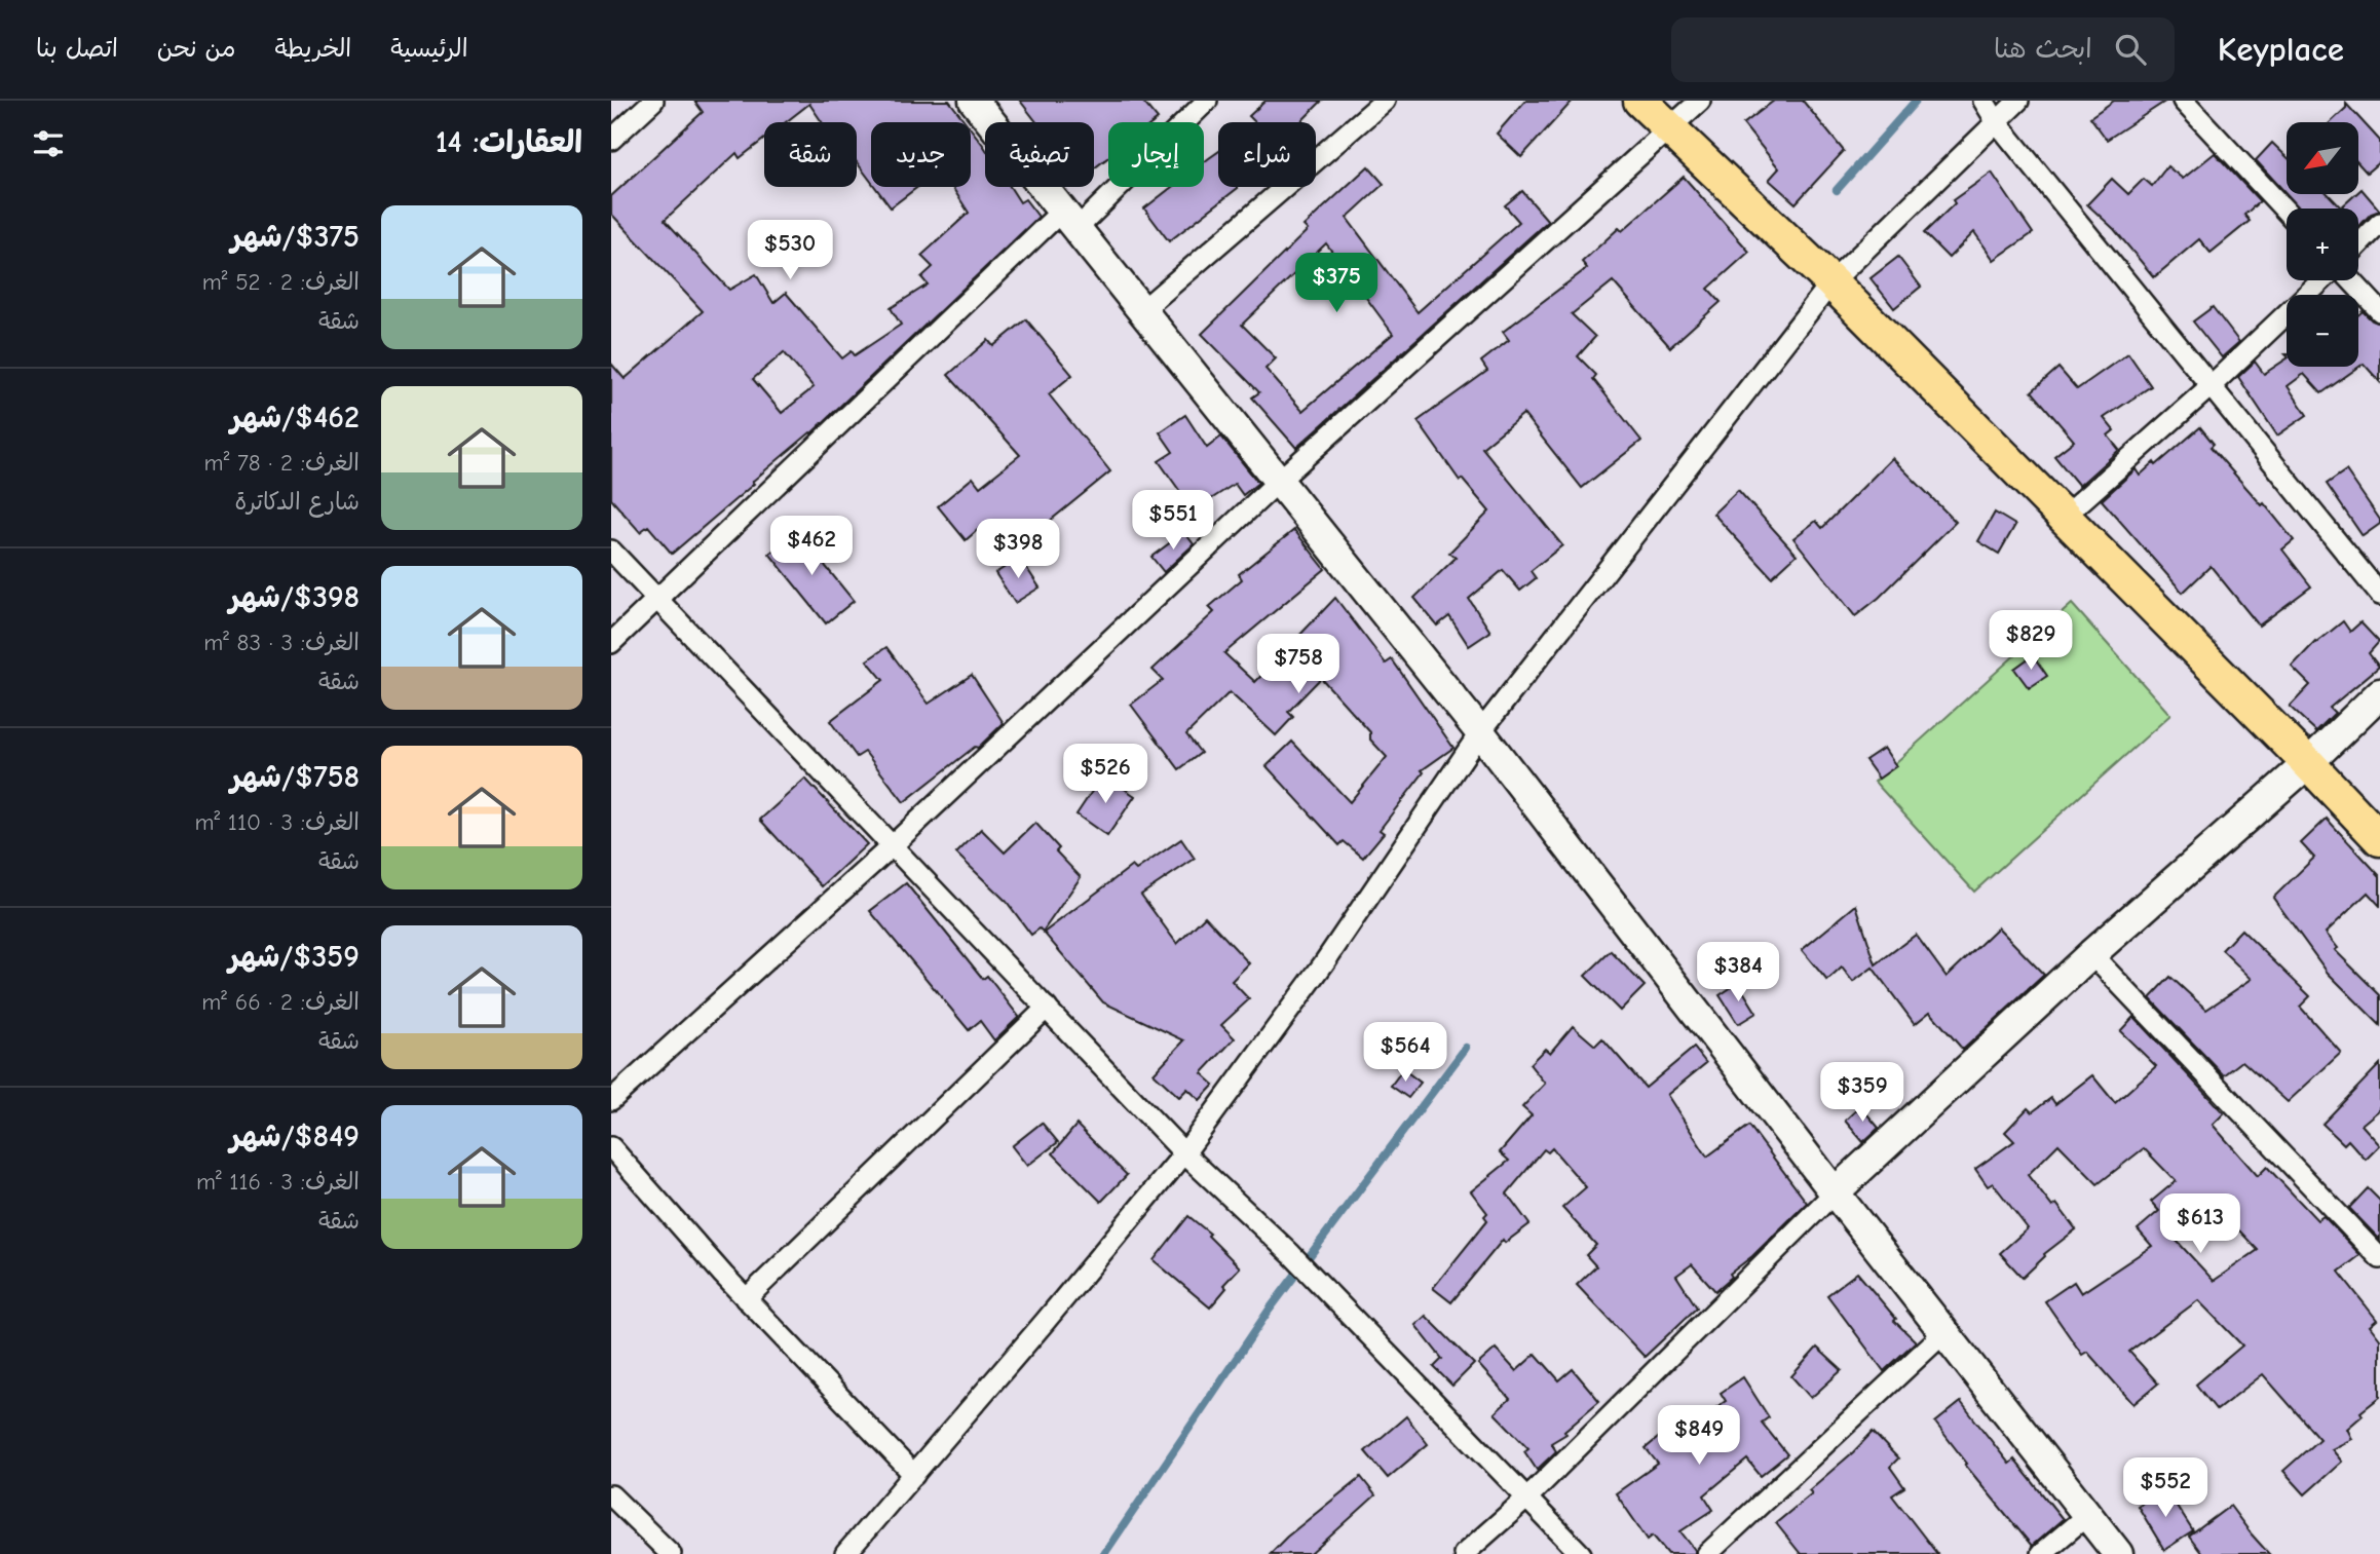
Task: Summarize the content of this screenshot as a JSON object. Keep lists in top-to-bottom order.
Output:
{
  "north": "bottom left",
  "page": {
    "header": "Keyplace",
    "search": "ابحث هنا",
    "nav": [
      "الرئيسية",
      "الخريطة",
      "من نحن",
      "اتصل بنا"
    ],
    "heading": "العقارات: 14",
    "map_buttons": ["+", "−"],
    "chip": [
      "شراء",
      "إيجار",
      "تصفية",
      "جديد",
      "شقة"
    ],
    "list": [
      {
        "name": "$375/شهر",
        "note": "الغرف: 2 · 52 m² · شقة"
      },
      {
        "name": "$462/شهر",
        "note": "الغرف: 2 · 78 m² · شارع الدكاترة"
      },
      {
        "name": "$398/شهر",
        "note": "الغرف: 3 · 83 m² · شقة"
      },
      {
        "name": "$758/شهر",
        "note": "الغرف: 3 · 110 m² · شقة"
      },
      {
        "name": "$359/شهر",
        "note": "الغرف: 2 · 66 m² · شقة"
      },
      {
        "name": "$849/شهر",
        "note": "الغرف: 3 · 116 m² · شقة"
      }
    ],
    "price": [
      "$530",
      "$375",
      "$551",
      "$462",
      "$398",
      "$829",
      "$758",
      "$526",
      "$384",
      "$564",
      "$359",
      "$613",
      "$849",
      "$552"
    ]
  }
}
